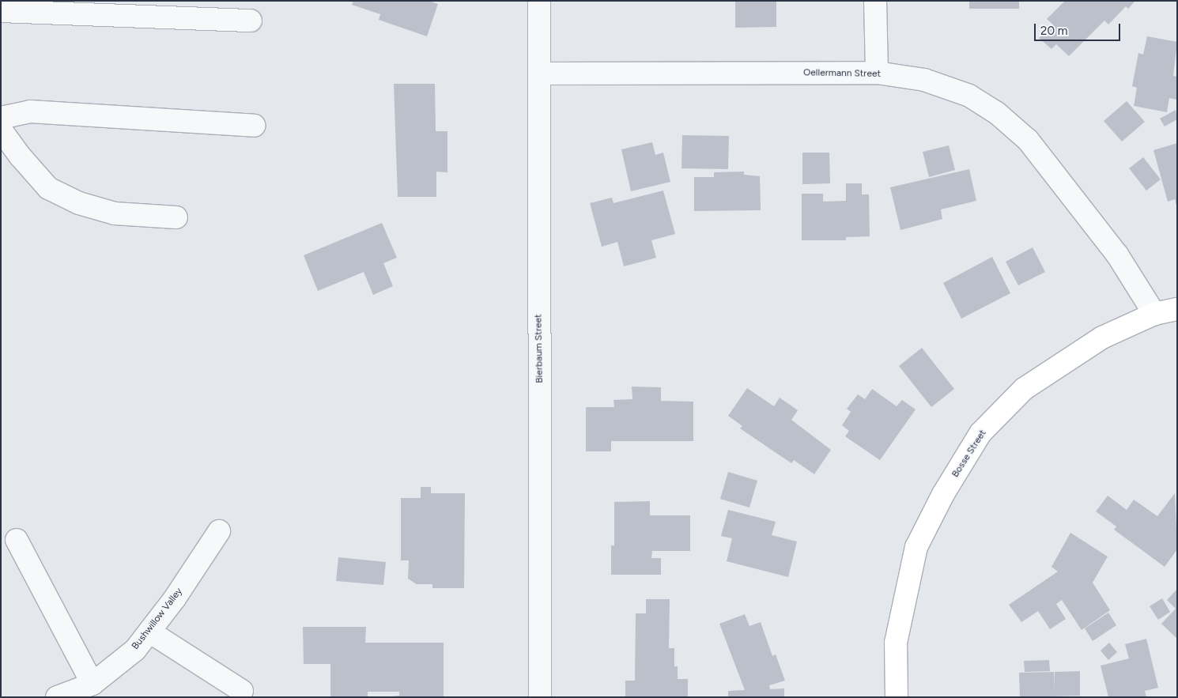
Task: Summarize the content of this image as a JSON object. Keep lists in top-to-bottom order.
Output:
{
  "streets": {
    "street": [
      "Oellermann Street",
      "Bierbaum Street",
      "Bosse Street",
      "Bushwillow Valley"
    ]
  },
  "crossings": [
    ["Oellermann Street", "Bierbaum Street"],
    ["Oellermann Street", "Bosse Street"]
  ],
  "scale_bar": "20 m"
}
